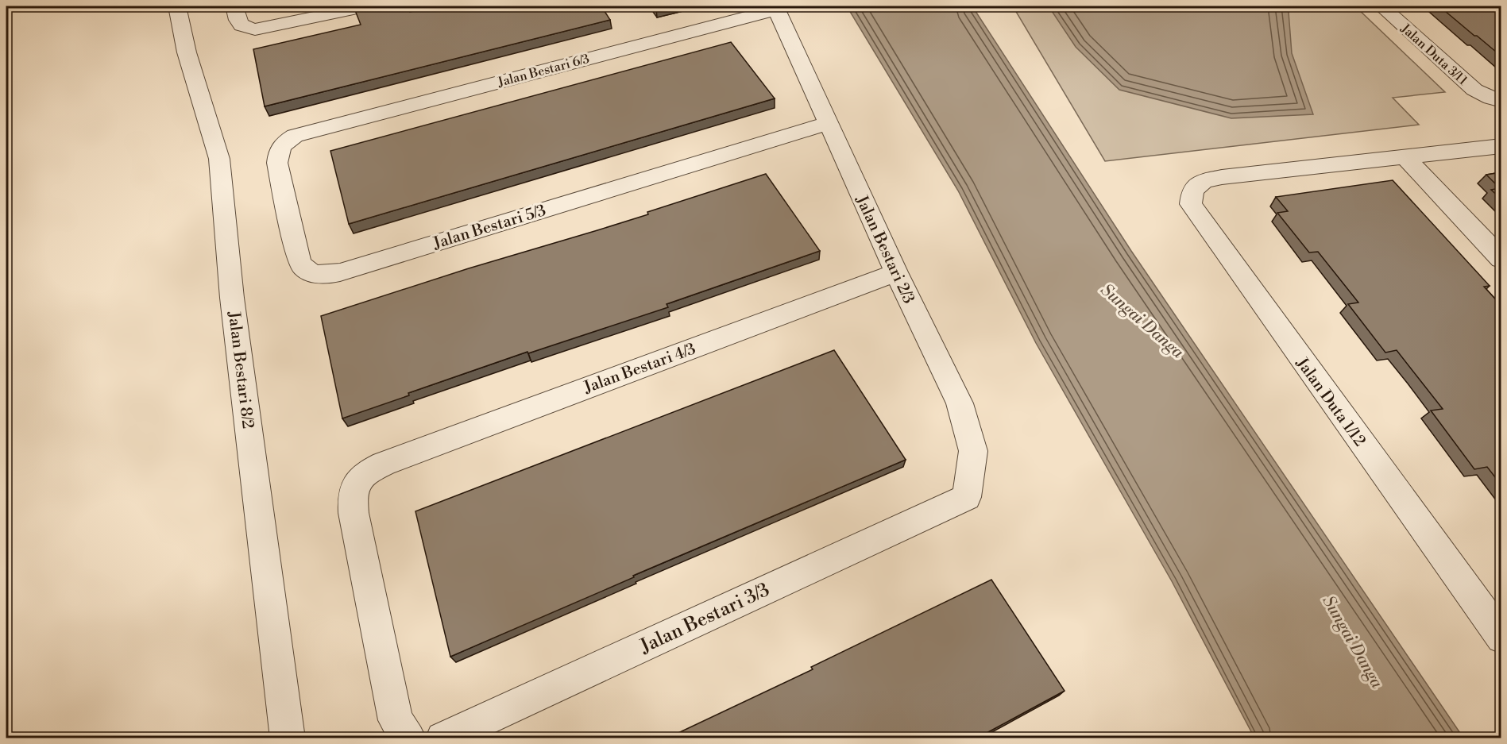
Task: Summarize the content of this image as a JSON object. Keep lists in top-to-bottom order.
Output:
{
  "streets": {
    "street": [
      "Jalan Duta 3/11",
      "Jalan Bestari 6/3",
      "Jalan Bestari 5/3",
      "Jalan Bestari 2/3",
      "Jalan Bestari 4/3",
      "Jalan Bestari 8/2",
      "Jalan Duta 1/12",
      "Jalan Bestari 3/3"
    ]
  },
  "crossings": [
    ["Jalan Bestari 6/3", "Jalan Bestari 5/3"],
    ["Jalan Bestari 6/3", "Jalan Bestari 2/3"],
    ["Jalan Bestari 5/3", "Jalan Bestari 2/3"],
    ["Jalan Bestari 2/3", "Jalan Bestari 4/3"],
    ["Jalan Bestari 2/3", "Jalan Bestari 3/3"]
  ],
  "water": ["Sungai Danga"]
}
